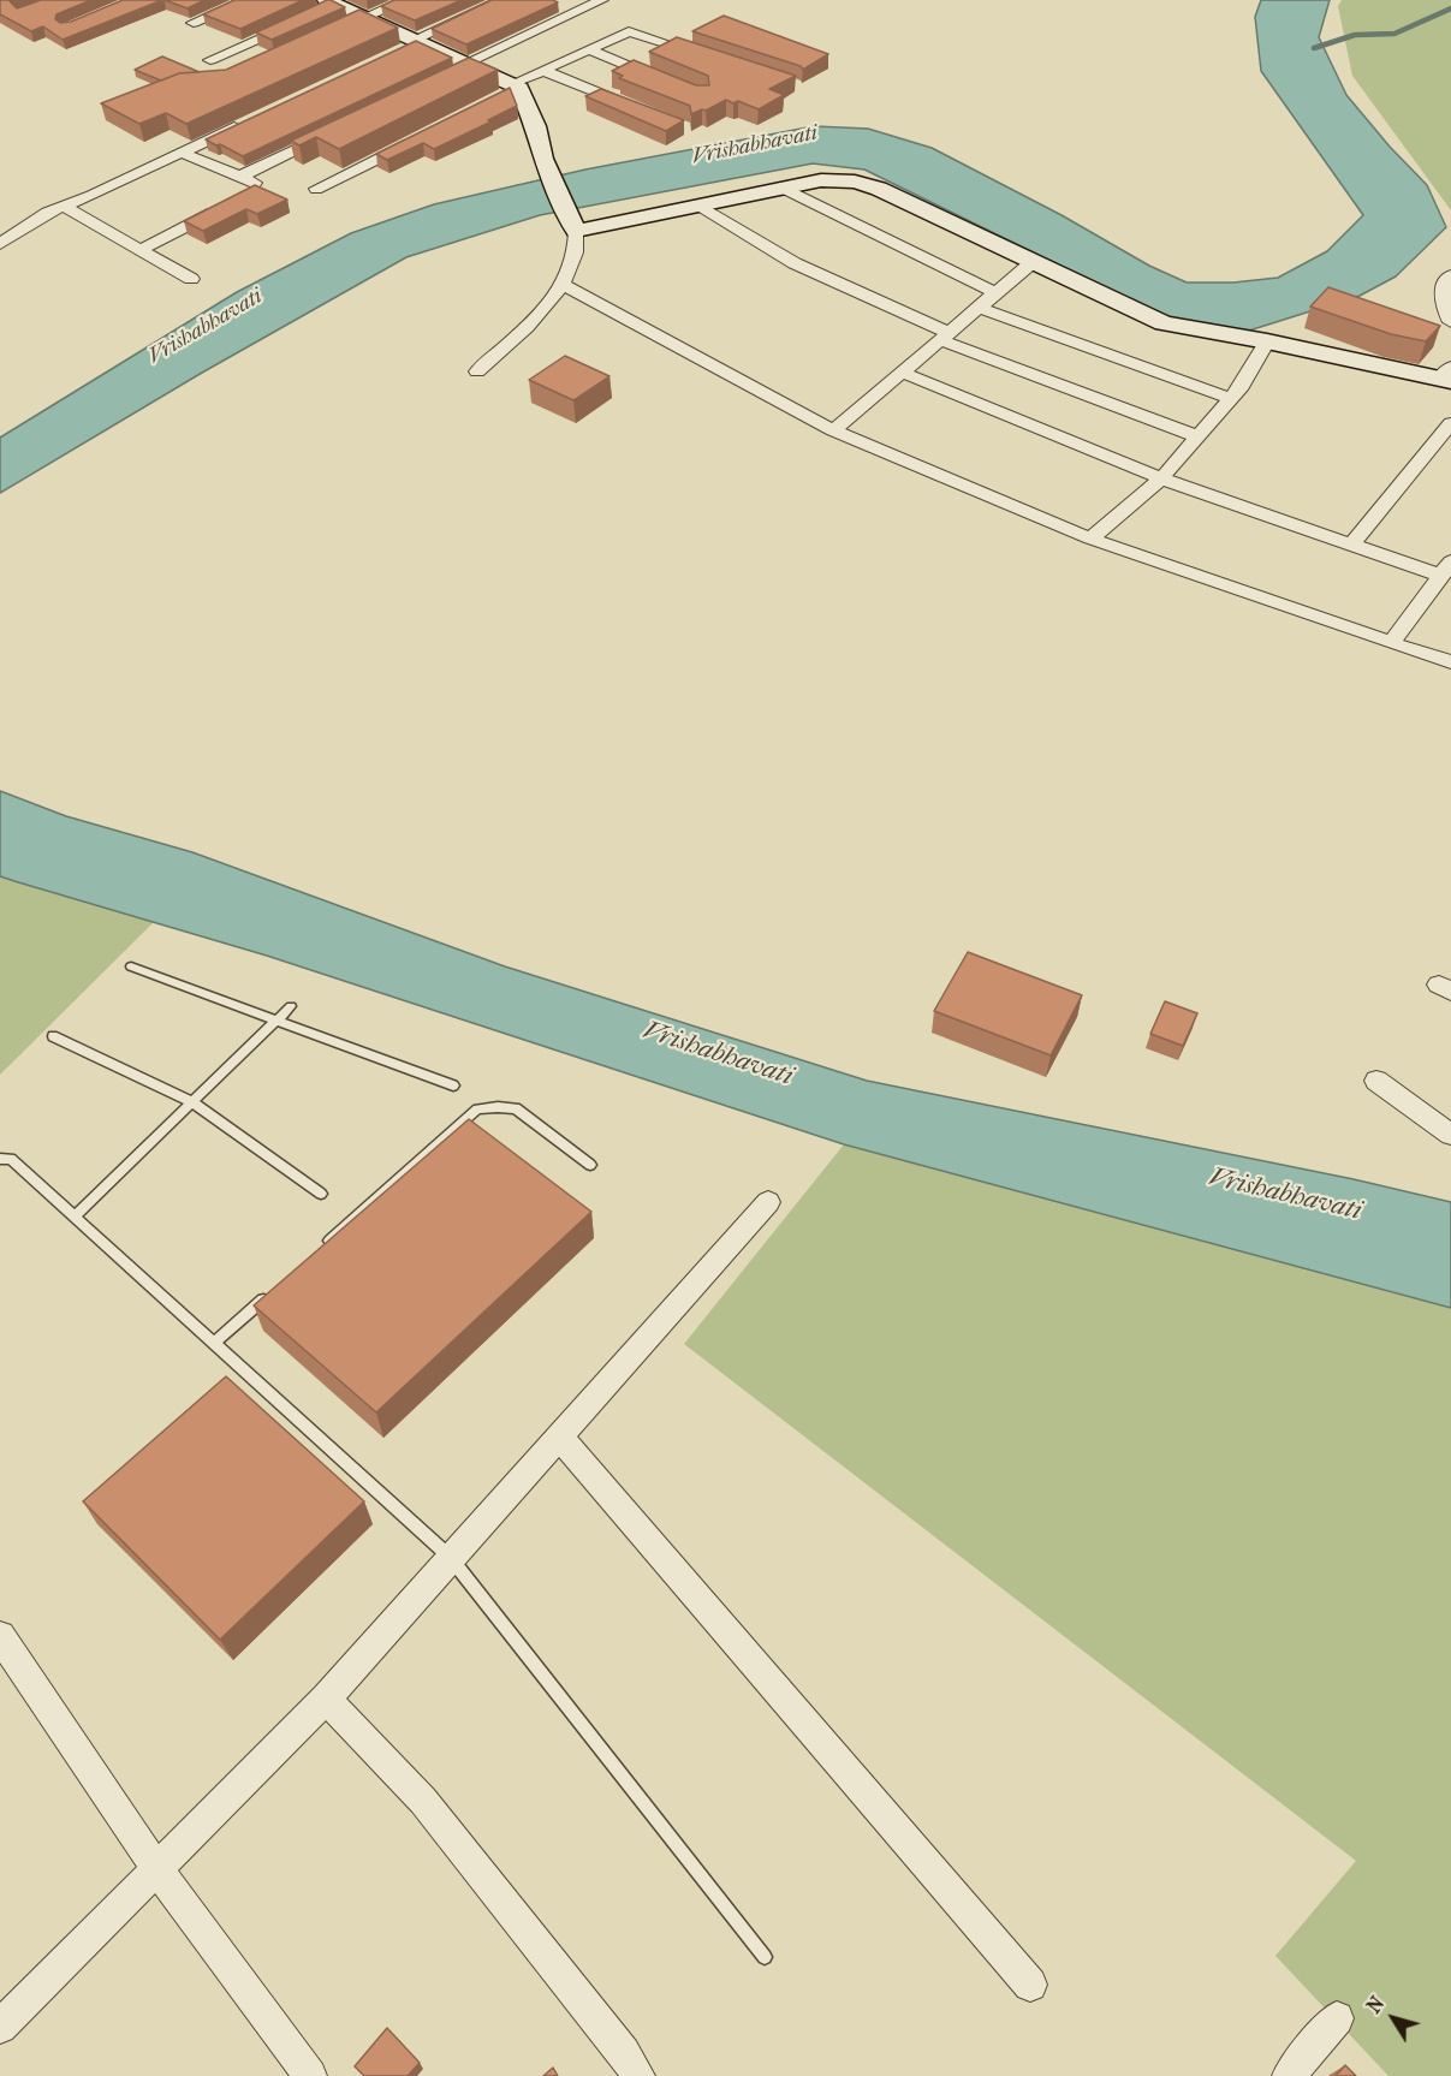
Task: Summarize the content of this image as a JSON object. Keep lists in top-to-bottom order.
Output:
{
  "water": ["Vrishabhavati"],
  "north": "top left"
}
